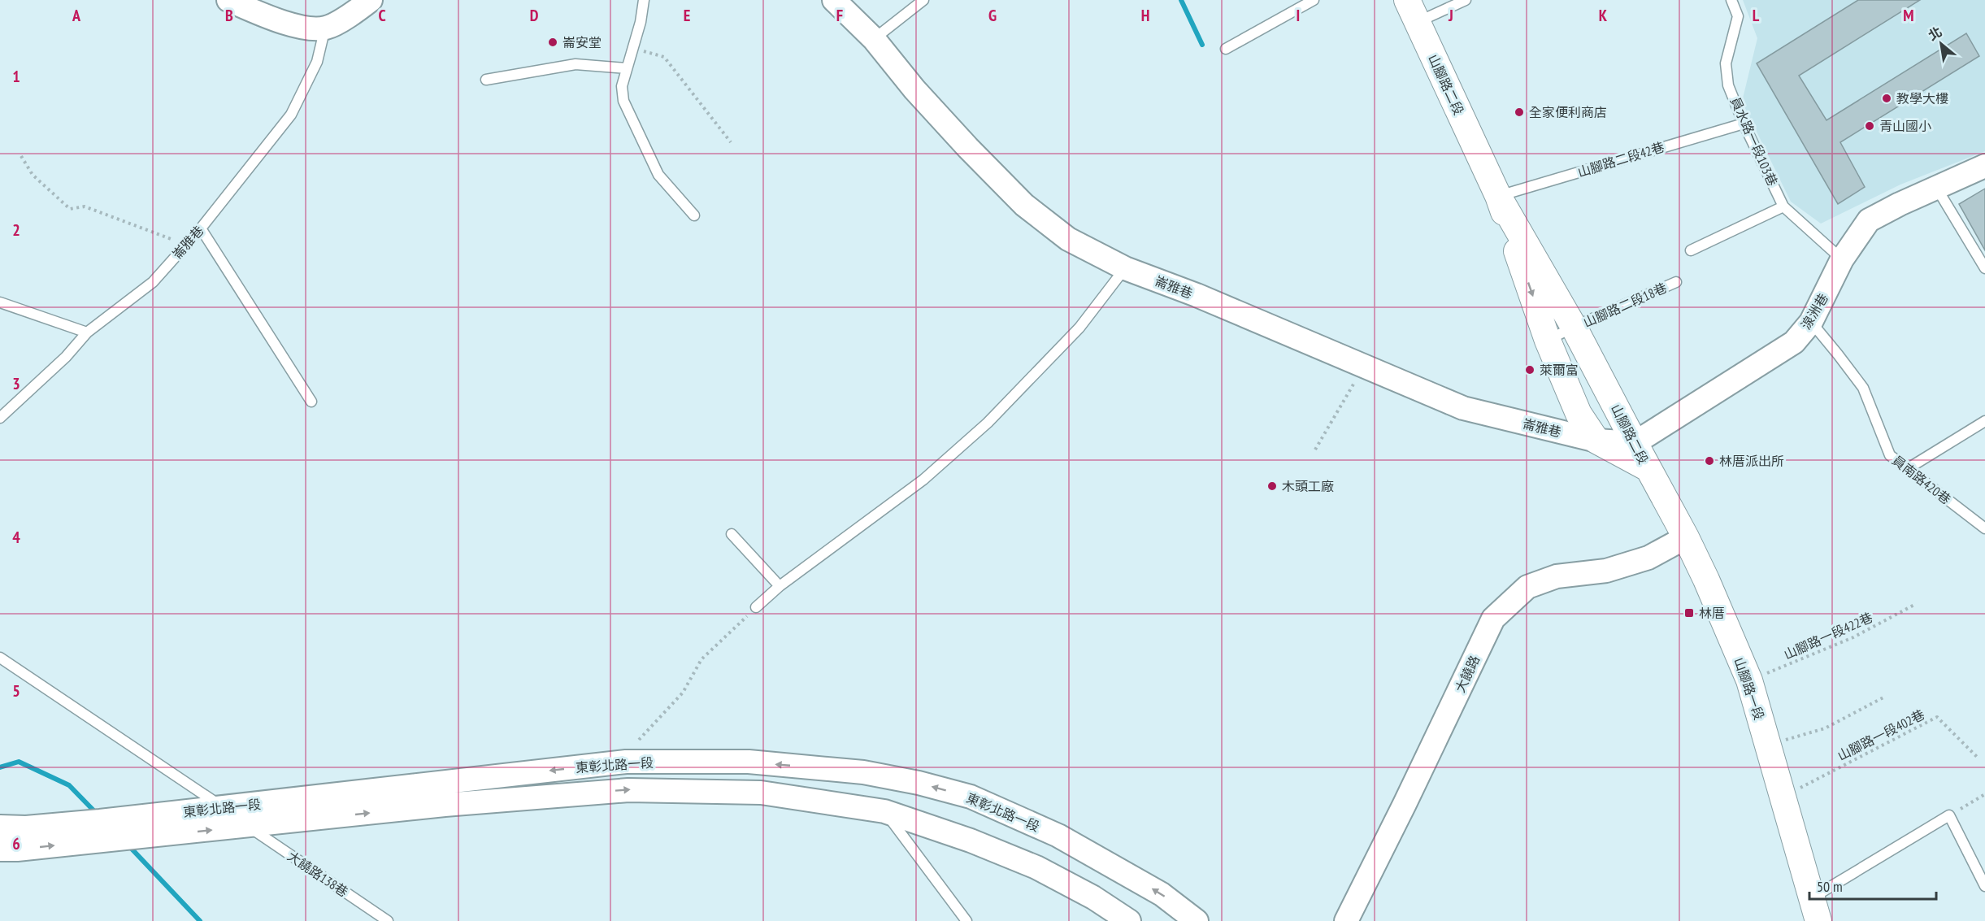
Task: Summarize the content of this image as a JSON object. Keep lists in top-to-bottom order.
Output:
{
  "streets": {
    "main road": ["山腳路二段", "山腳路一段"],
    "street": [
      "崙雅巷",
      "湶洲巷",
      "大饒路",
      "東彰北路一段"
    ],
    "lane": [
      "員水路一段103巷",
      "山腳路二段42巷",
      "山腳路二段18巷",
      "員南路420巷",
      "大饒路138巷"
    ],
    "path": ["山腳路一段422巷", "山腳路一段402巷"]
  },
  "crossings": [
    ["山腳路二段", "山腳路二段42巷"],
    ["山腳路二段", "崙雅巷"],
    ["山腳路二段", "山腳路二段18巷"],
    ["山腳路二段", "湶洲巷"],
    ["山腳路二段", "山腳路一段"],
    ["員水路一段103巷", "山腳路二段42巷"],
    ["員水路一段103巷", "湶洲巷"],
    ["湶洲巷", "員南路420巷"],
    ["山腳路一段422巷", "山腳路一段"],
    ["大饒路", "山腳路一段"],
    ["山腳路一段", "山腳路一段402巷"],
    ["東彰北路一段", "大饒路138巷"]
  ],
  "places": {
    "other": [
      "崙安堂",
      "教學大樓",
      "全家便利商店",
      "青山國小",
      "萊爾富",
      "林厝派出所",
      "木頭工廠"
    ],
    "transit": ["林厝"]
  },
  "scale_bar": "50 m",
  "north": "top left",
  "grid": {
    "columns": [
      "A",
      "B",
      "C",
      "D",
      "E",
      "F",
      "G",
      "H",
      "I",
      "J",
      "K",
      "L",
      "M"
    ],
    "rows": [
      "1",
      "2",
      "3",
      "4",
      "5",
      "6"
    ]
  }
}
